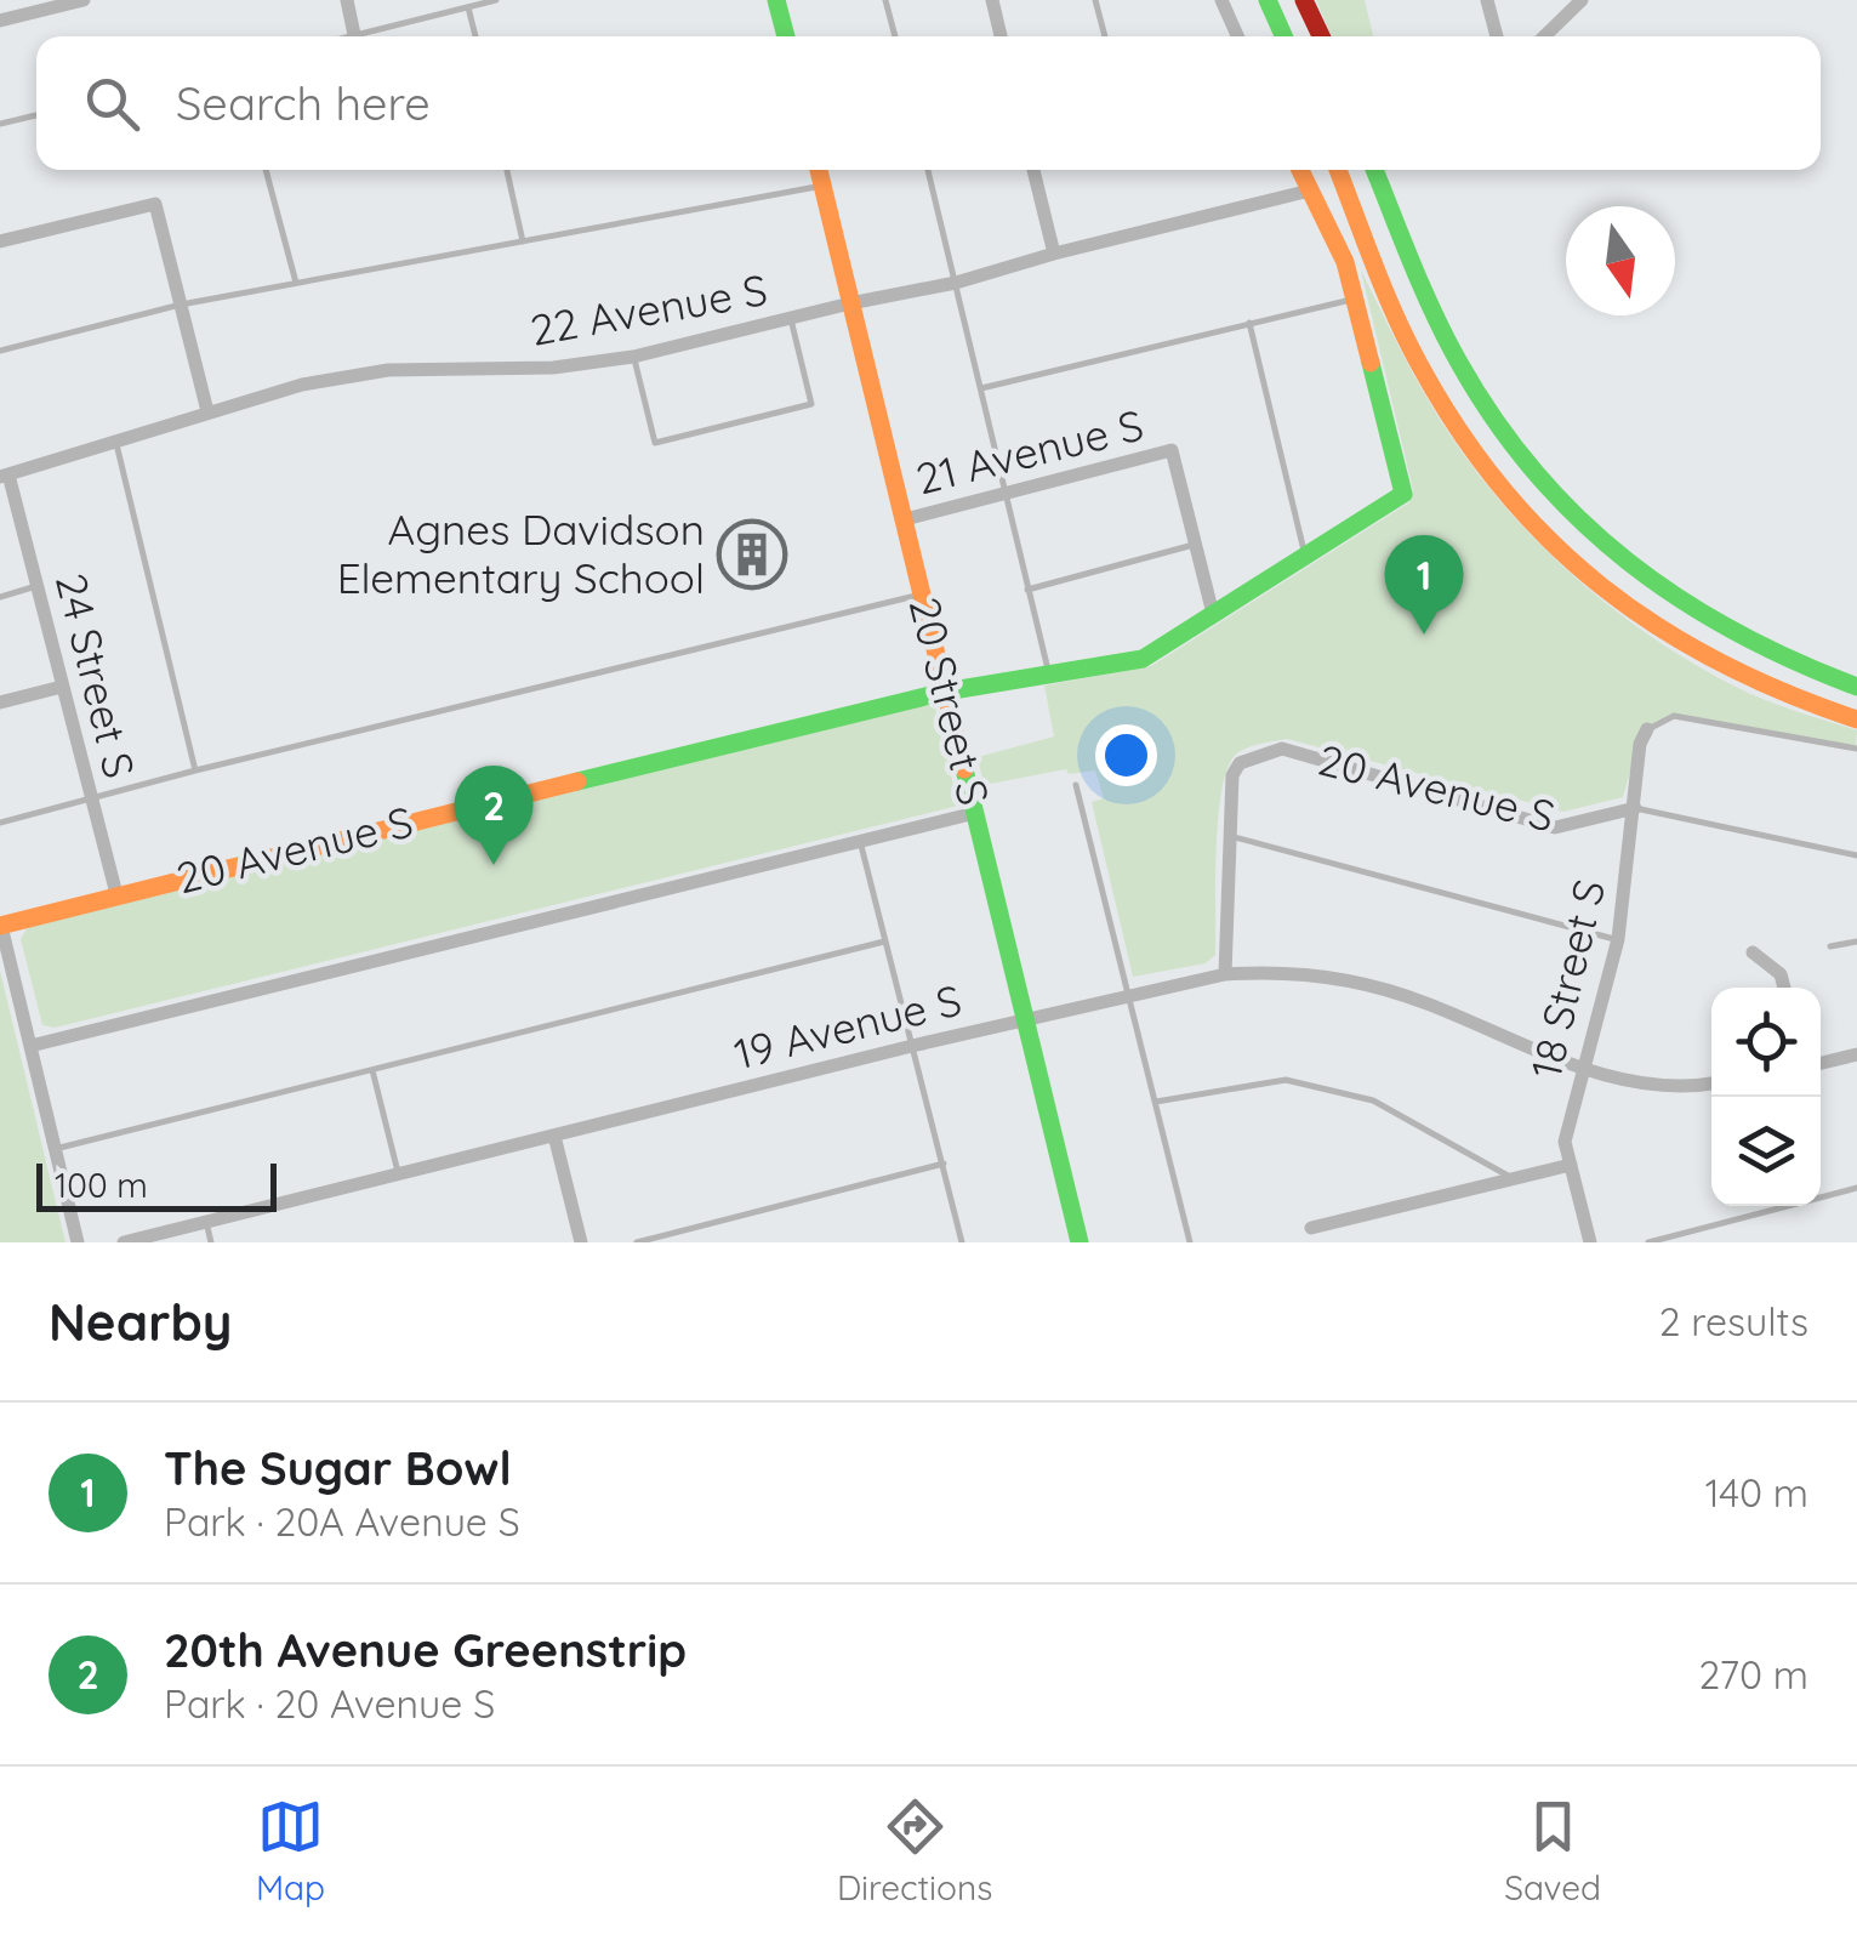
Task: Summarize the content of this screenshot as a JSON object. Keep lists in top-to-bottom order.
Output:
{
  "streets": {
    "street": [
      "22 Avenue S",
      "21 Avenue S",
      "24 Street S",
      "20 Street S",
      "20 Avenue S",
      "18 Street S",
      "19 Avenue S"
    ]
  },
  "crossings": [
    ["22 Avenue S", "24 Street S"],
    ["22 Avenue S", "20 Street S"],
    ["21 Avenue S", "20 Street S"],
    ["24 Street S", "20 Avenue S"],
    ["20 Street S", "20 Avenue S"],
    ["20 Street S", "19 Avenue S"],
    ["20 Avenue S", "18 Street S"],
    ["18 Street S", "19 Avenue S"]
  ],
  "places": {
    "building": ["Agnes Davidson Elementary School"]
  },
  "scale_bar": "100 m",
  "north": "bottom",
  "page": {
    "search": "Search here",
    "pins": ["1", "2"],
    "scale": "100 m",
    "heading": ["Nearby", "2 results"],
    "list": [
      {
        "mark": "1",
        "name": "The Sugar Bowl",
        "note": "Park · 20A Avenue S",
        "value": "140 m"
      },
      {
        "mark": "2",
        "name": "20th Avenue Greenstrip",
        "note": "Park · 20 Avenue S",
        "value": "270 m"
      }
    ],
    "nav": ["Map", "Directions", "Saved"]
  }
}
